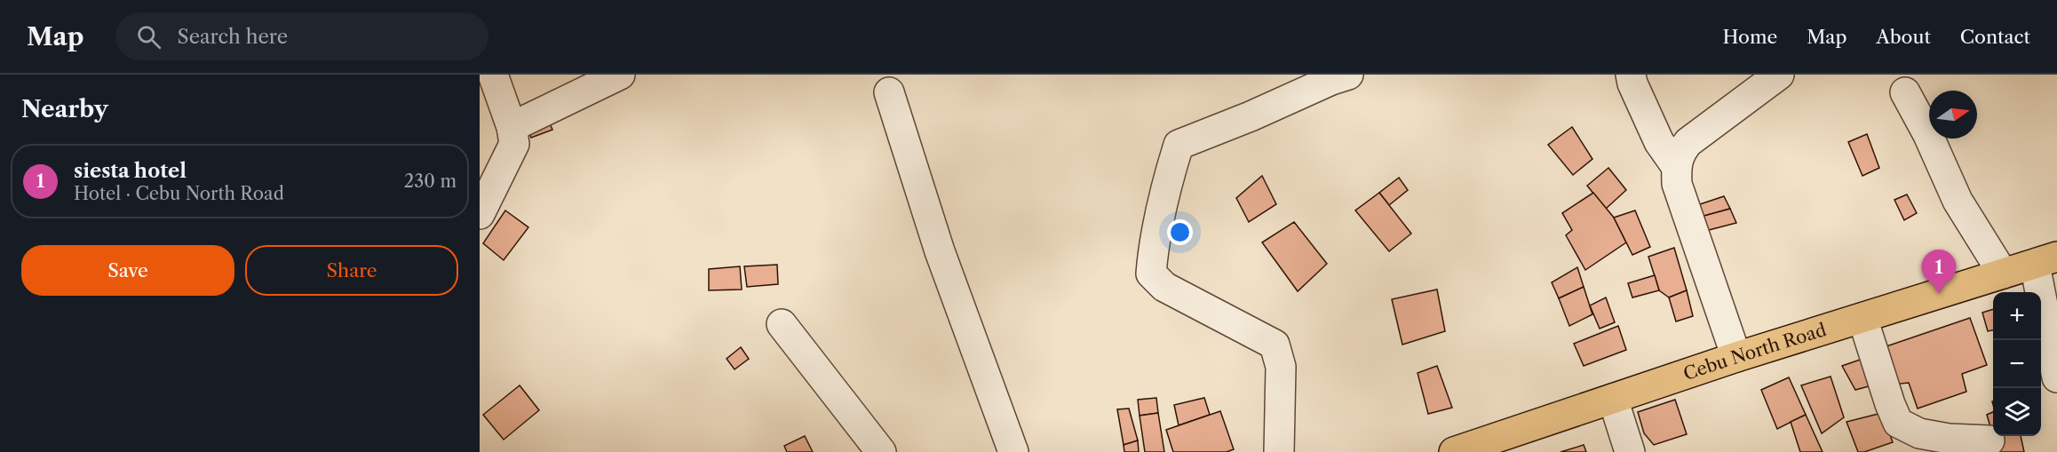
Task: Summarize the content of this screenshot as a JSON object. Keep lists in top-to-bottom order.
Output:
{
  "streets": {
    "highway": ["Cebu North Road"]
  },
  "north": "right",
  "page": {
    "header": "Map",
    "search": "Search here",
    "nav": [
      "Home",
      "Map",
      "About",
      "Contact"
    ],
    "heading": "Nearby",
    "list": [
      {
        "mark": "1",
        "name": "siesta hotel",
        "note": "Hotel · Cebu North Road",
        "value": "230 m"
      }
    ],
    "buttons": ["Save", "Share"],
    "pins": "1",
    "map_buttons": ["+", "−"]
  }
}
